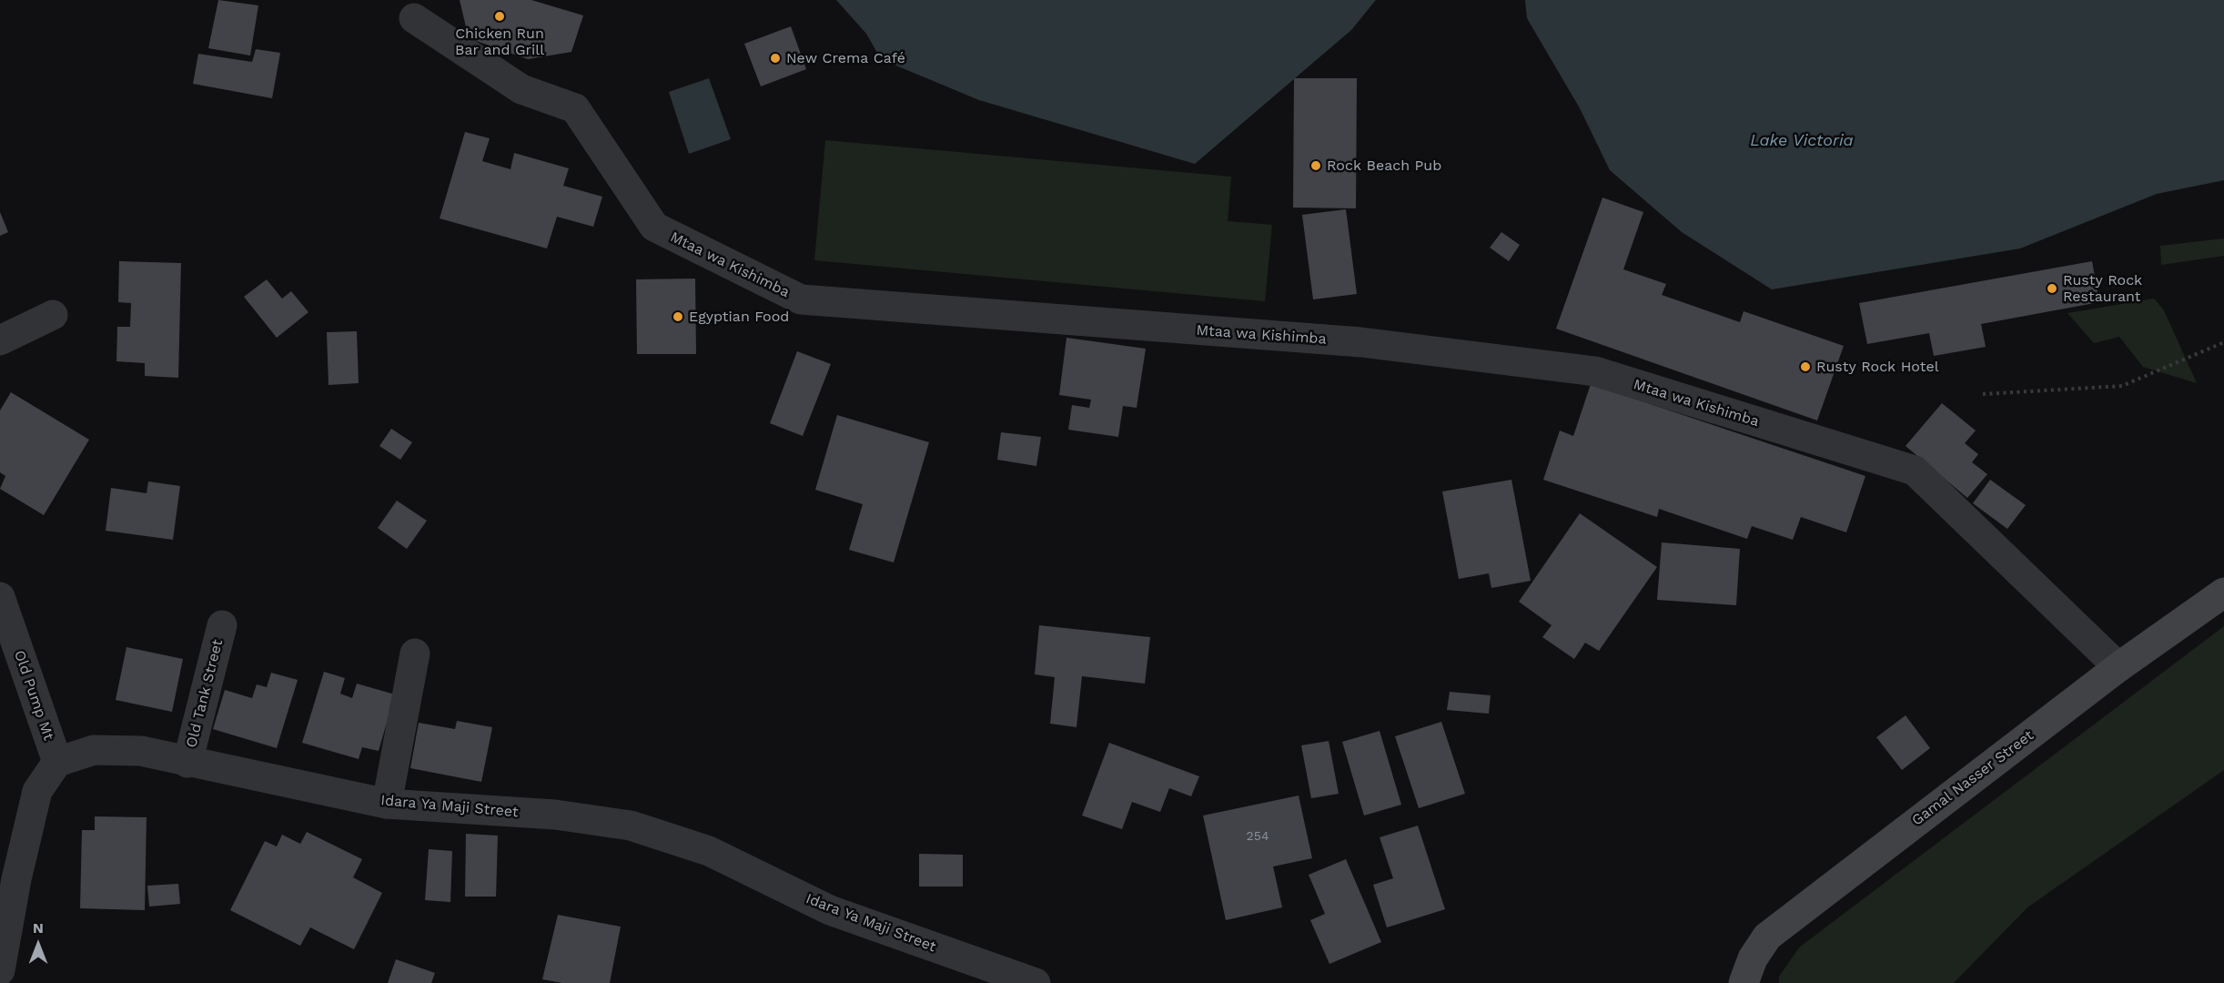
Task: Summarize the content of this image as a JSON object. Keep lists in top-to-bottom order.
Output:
{
  "streets": {
    "main road": ["Gamal Nasser Street"],
    "street": [
      "Mtaa wa Kishimba",
      "Old Tank Street",
      "Old Pump Mt",
      "Idara Ya Maji Street"
    ]
  },
  "crossings": [
    ["Mtaa wa Kishimba", "Gamal Nasser Street"],
    ["Old Tank Street", "Idara Ya Maji Street"],
    ["Old Pump Mt", "Idara Ya Maji Street"]
  ],
  "water": ["Lake Victoria"],
  "places": [
    "Chicken Run Bar and Grill",
    "New Crema Café",
    "Rock Beach Pub",
    "Rusty Rock Restaurant",
    "Egyptian Food",
    "Rusty Rock Hotel"
  ],
  "house_numbers": ["254"],
  "north": "top"
}
